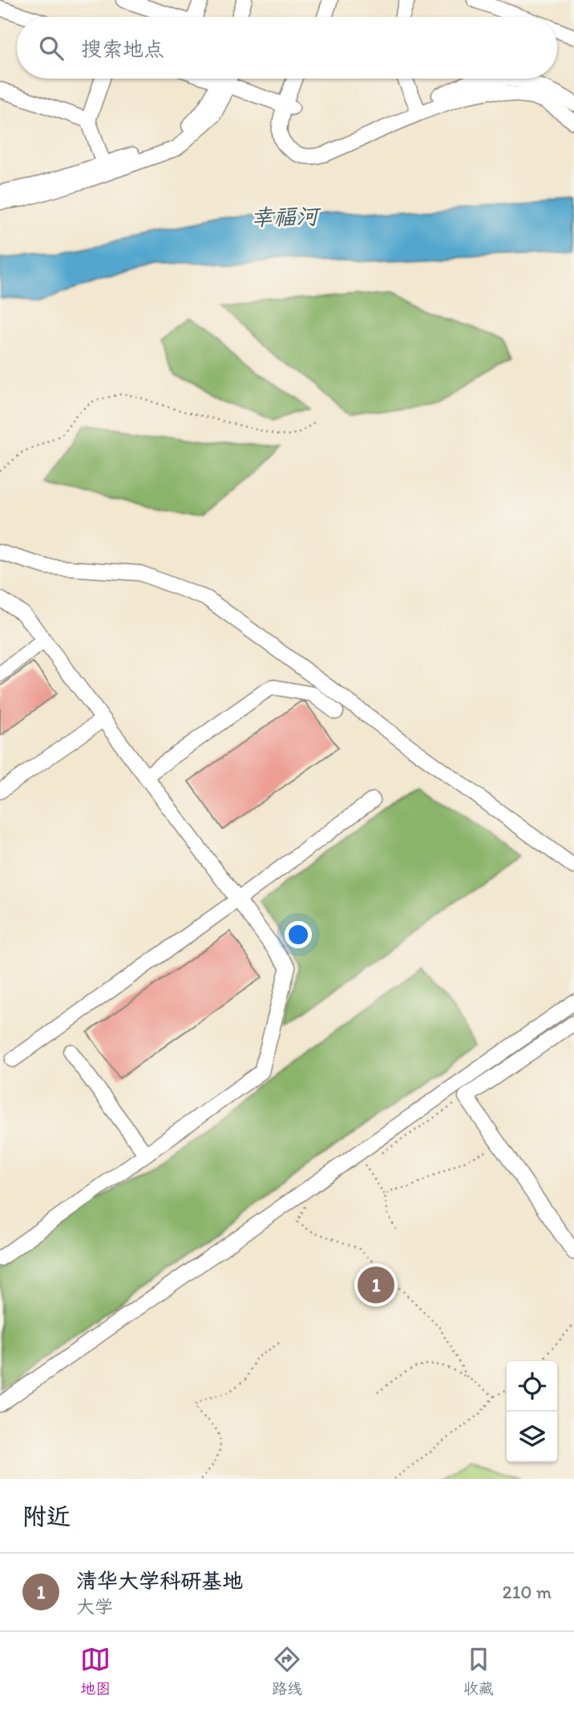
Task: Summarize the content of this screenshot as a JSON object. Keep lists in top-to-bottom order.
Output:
{
  "water": ["幸福河"],
  "page": {
    "search": "搜索地点",
    "pins": "1",
    "heading": "附近",
    "list": [
      {
        "mark": "1",
        "name": "清华大学科研基地",
        "note": "大学",
        "value": "210 m"
      }
    ],
    "nav": ["地图", "路线", "收藏"]
  }
}
